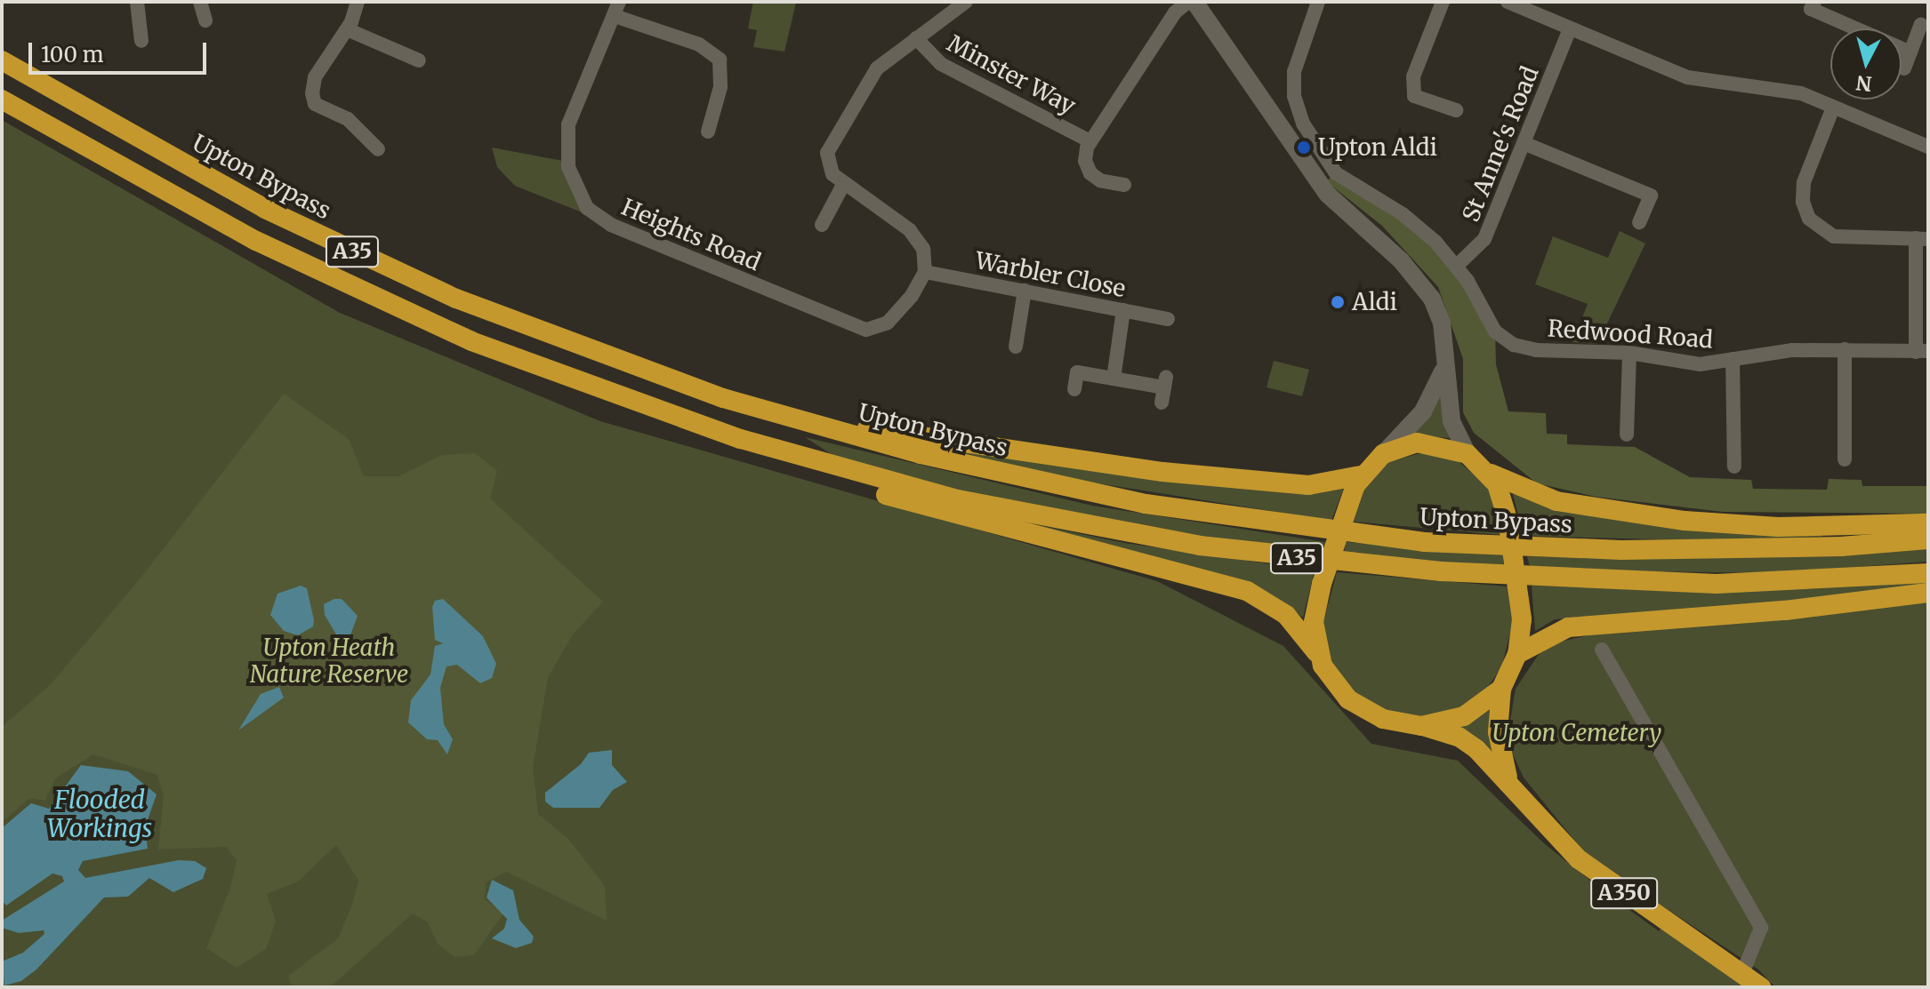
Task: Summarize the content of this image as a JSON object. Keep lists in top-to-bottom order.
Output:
{
  "streets": {
    "highway": ["Upton Bypass", "A35", "A350"],
    "street": [
      "Minster Way",
      "St Anne's Road",
      "Heights Road",
      "Warbler Close",
      "Redwood Road"
    ]
  },
  "crossings": [
    ["St Anne's Road", "Redwood Road"],
    ["Upton Bypass", "A35"],
    ["Heights Road", "Warbler Close"],
    ["A35", "A350"]
  ],
  "water": ["Flooded Workings"],
  "parks": ["Upton Heath Nature Reserve", "Upton Cemetery"],
  "places": ["Upton Aldi", "Aldi"],
  "scale_bar": "100 m",
  "north": "bottom"
}
